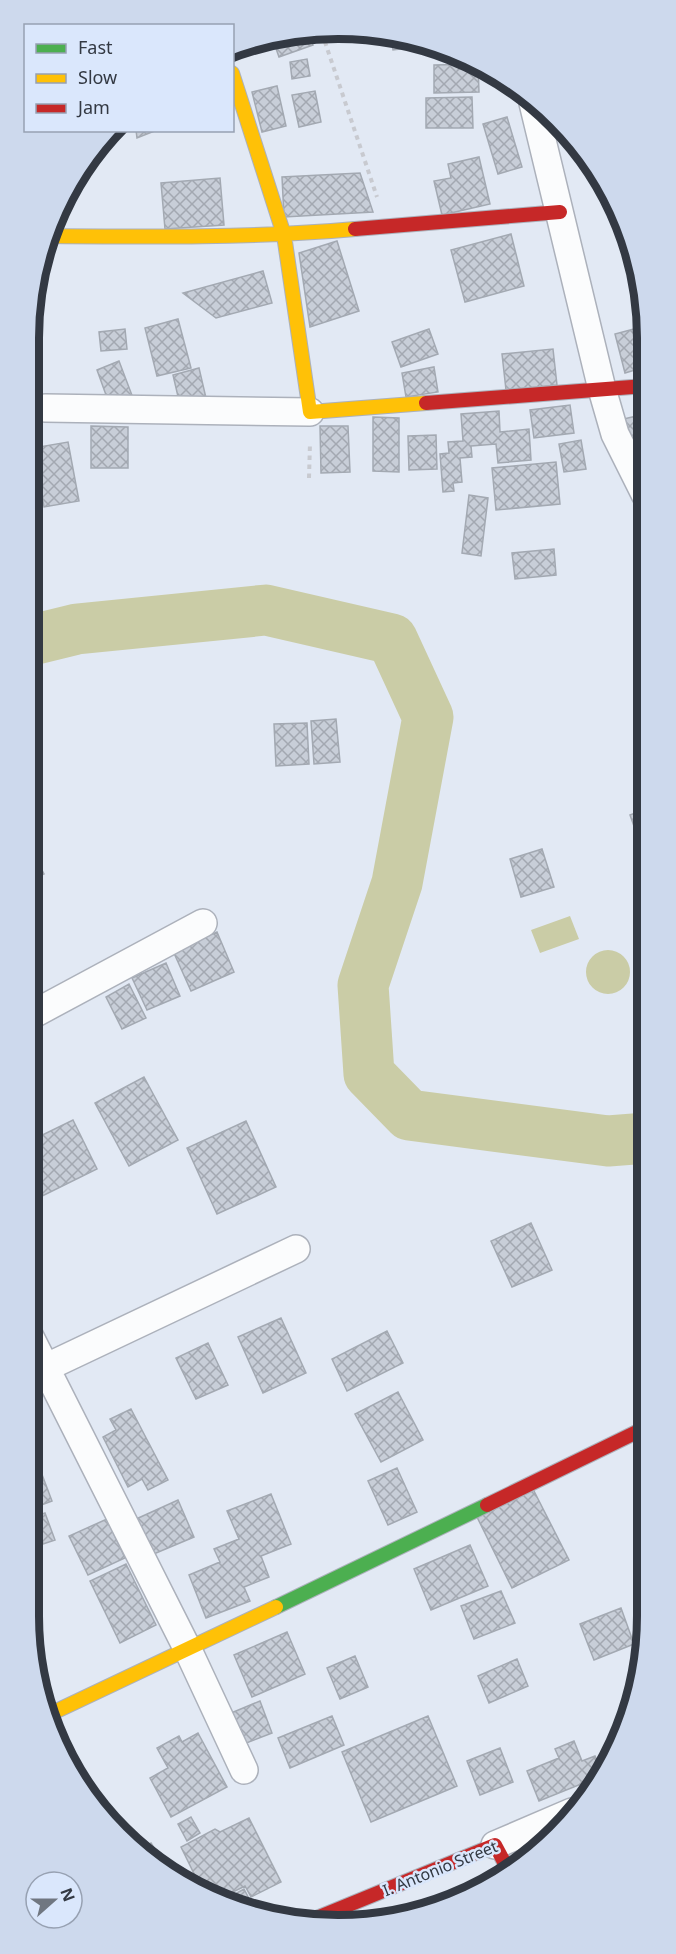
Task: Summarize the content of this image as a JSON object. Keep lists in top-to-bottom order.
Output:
{
  "streets": {
    "street": ["I. Antonio Street"]
  },
  "legend": ["Fast", "Slow", "Jam"],
  "north": "right"
}
